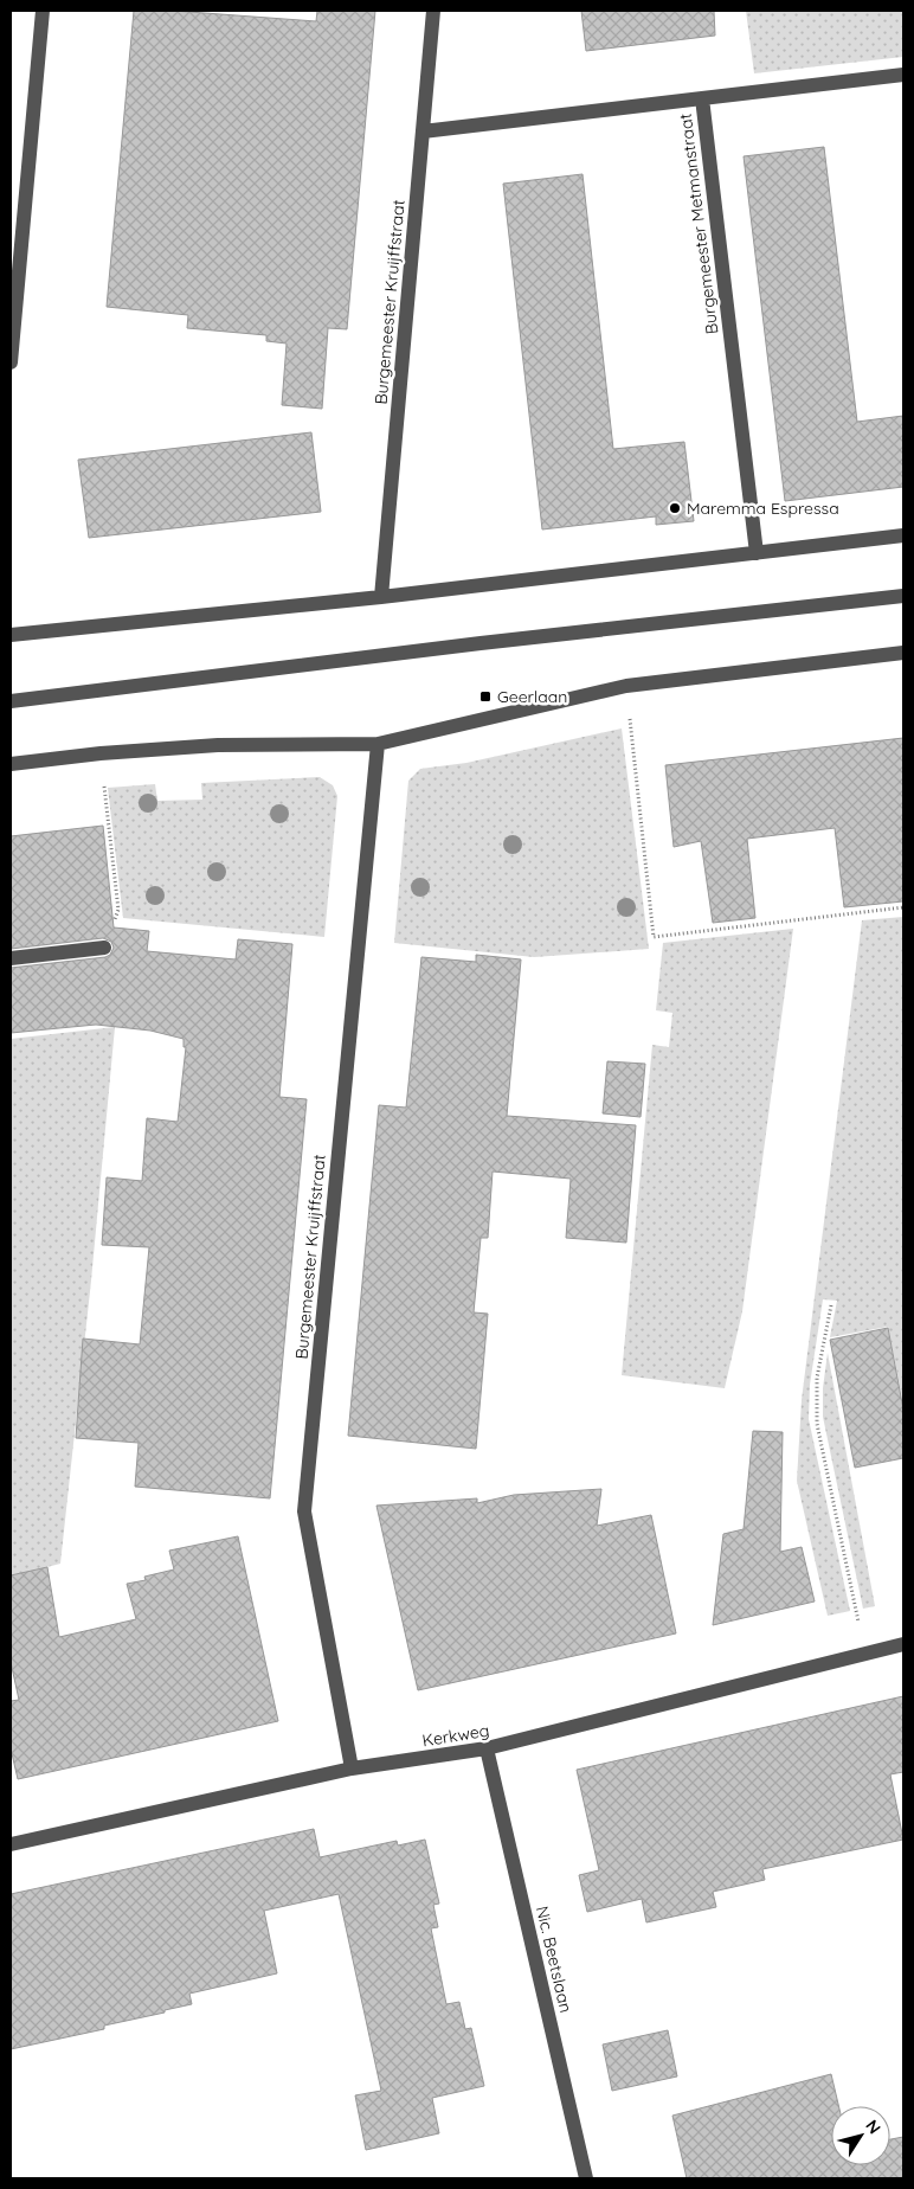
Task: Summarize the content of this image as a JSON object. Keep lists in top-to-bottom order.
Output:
{
  "streets": {
    "street": [
      "Burgemeester Metmanstraat",
      "Burgemeester Kruijffstraat",
      "Kerkweg",
      "Nic. Beetslaan"
    ]
  },
  "crossings": [
    ["Burgemeester Metmanstraat", "Burgemeester Kruijffstraat"],
    ["Burgemeester Kruijffstraat", "Kerkweg"],
    ["Kerkweg", "Nic. Beetslaan"]
  ],
  "places": {
    "other": ["Maremma Espressa"],
    "transit": ["Geerlaan"]
  },
  "north": "top right"
}
